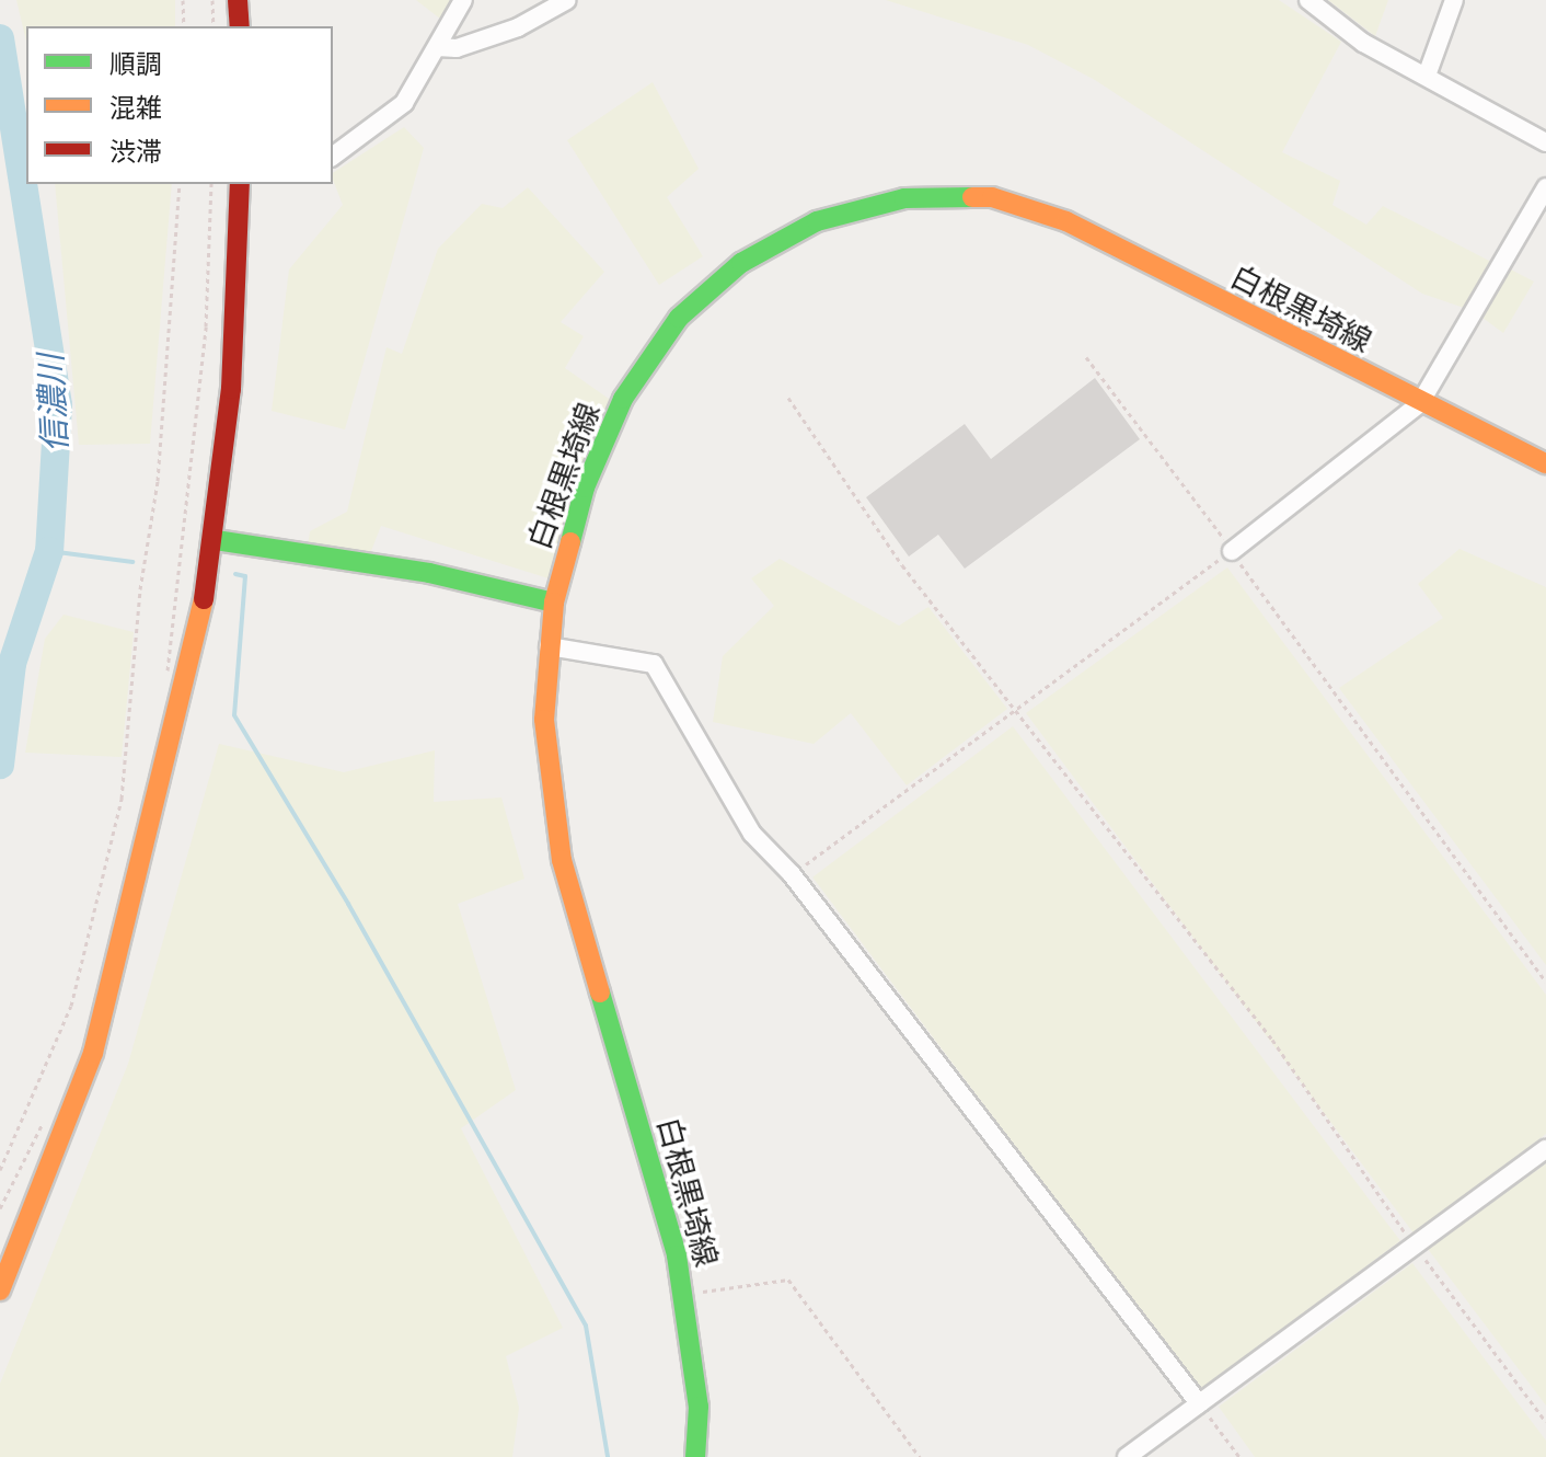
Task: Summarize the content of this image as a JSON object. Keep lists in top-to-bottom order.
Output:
{
  "streets": {
    "main road": ["白根黒埼線"]
  },
  "water": ["信濃川"],
  "legend": ["順調", "混雑", "渋滞"]
}
